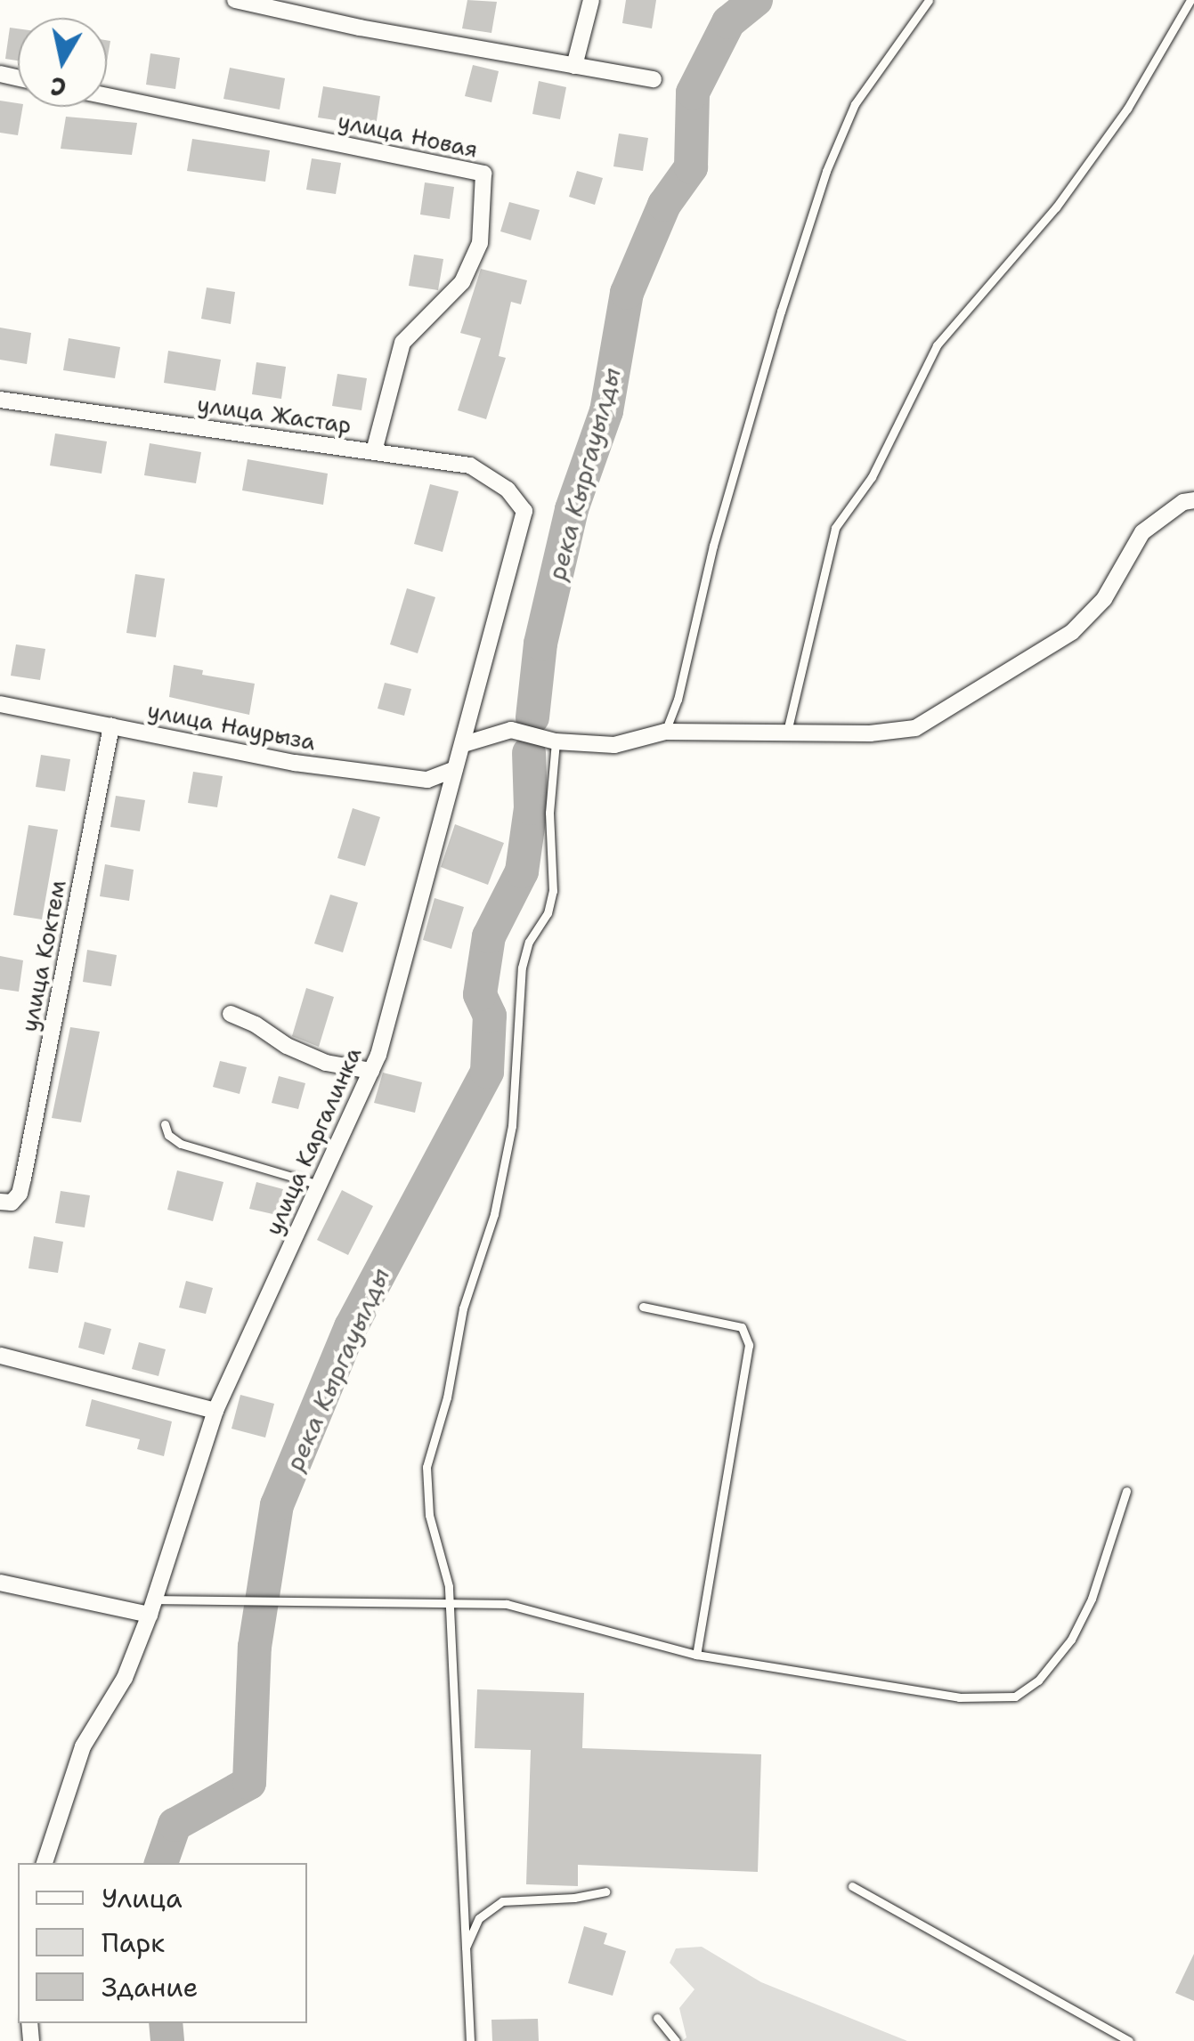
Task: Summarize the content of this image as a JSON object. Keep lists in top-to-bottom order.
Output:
{
  "streets": {
    "street": [
      "улица Новая",
      "улица Жастар",
      "улица Наурыза",
      "улица Коктем",
      "улица Каргалинка"
    ]
  },
  "crossings": [
    ["улица Новая", "улица Жастар"],
    ["улица Жастар", "улица Каргалинка"],
    ["улица Наурыза", "улица Коктем"],
    ["улица Наурыза", "улица Каргалинка"]
  ],
  "water": ["река Кыргауылды"],
  "legend": ["Улица", "Парк", "Здание"],
  "north": "bottom"
}
